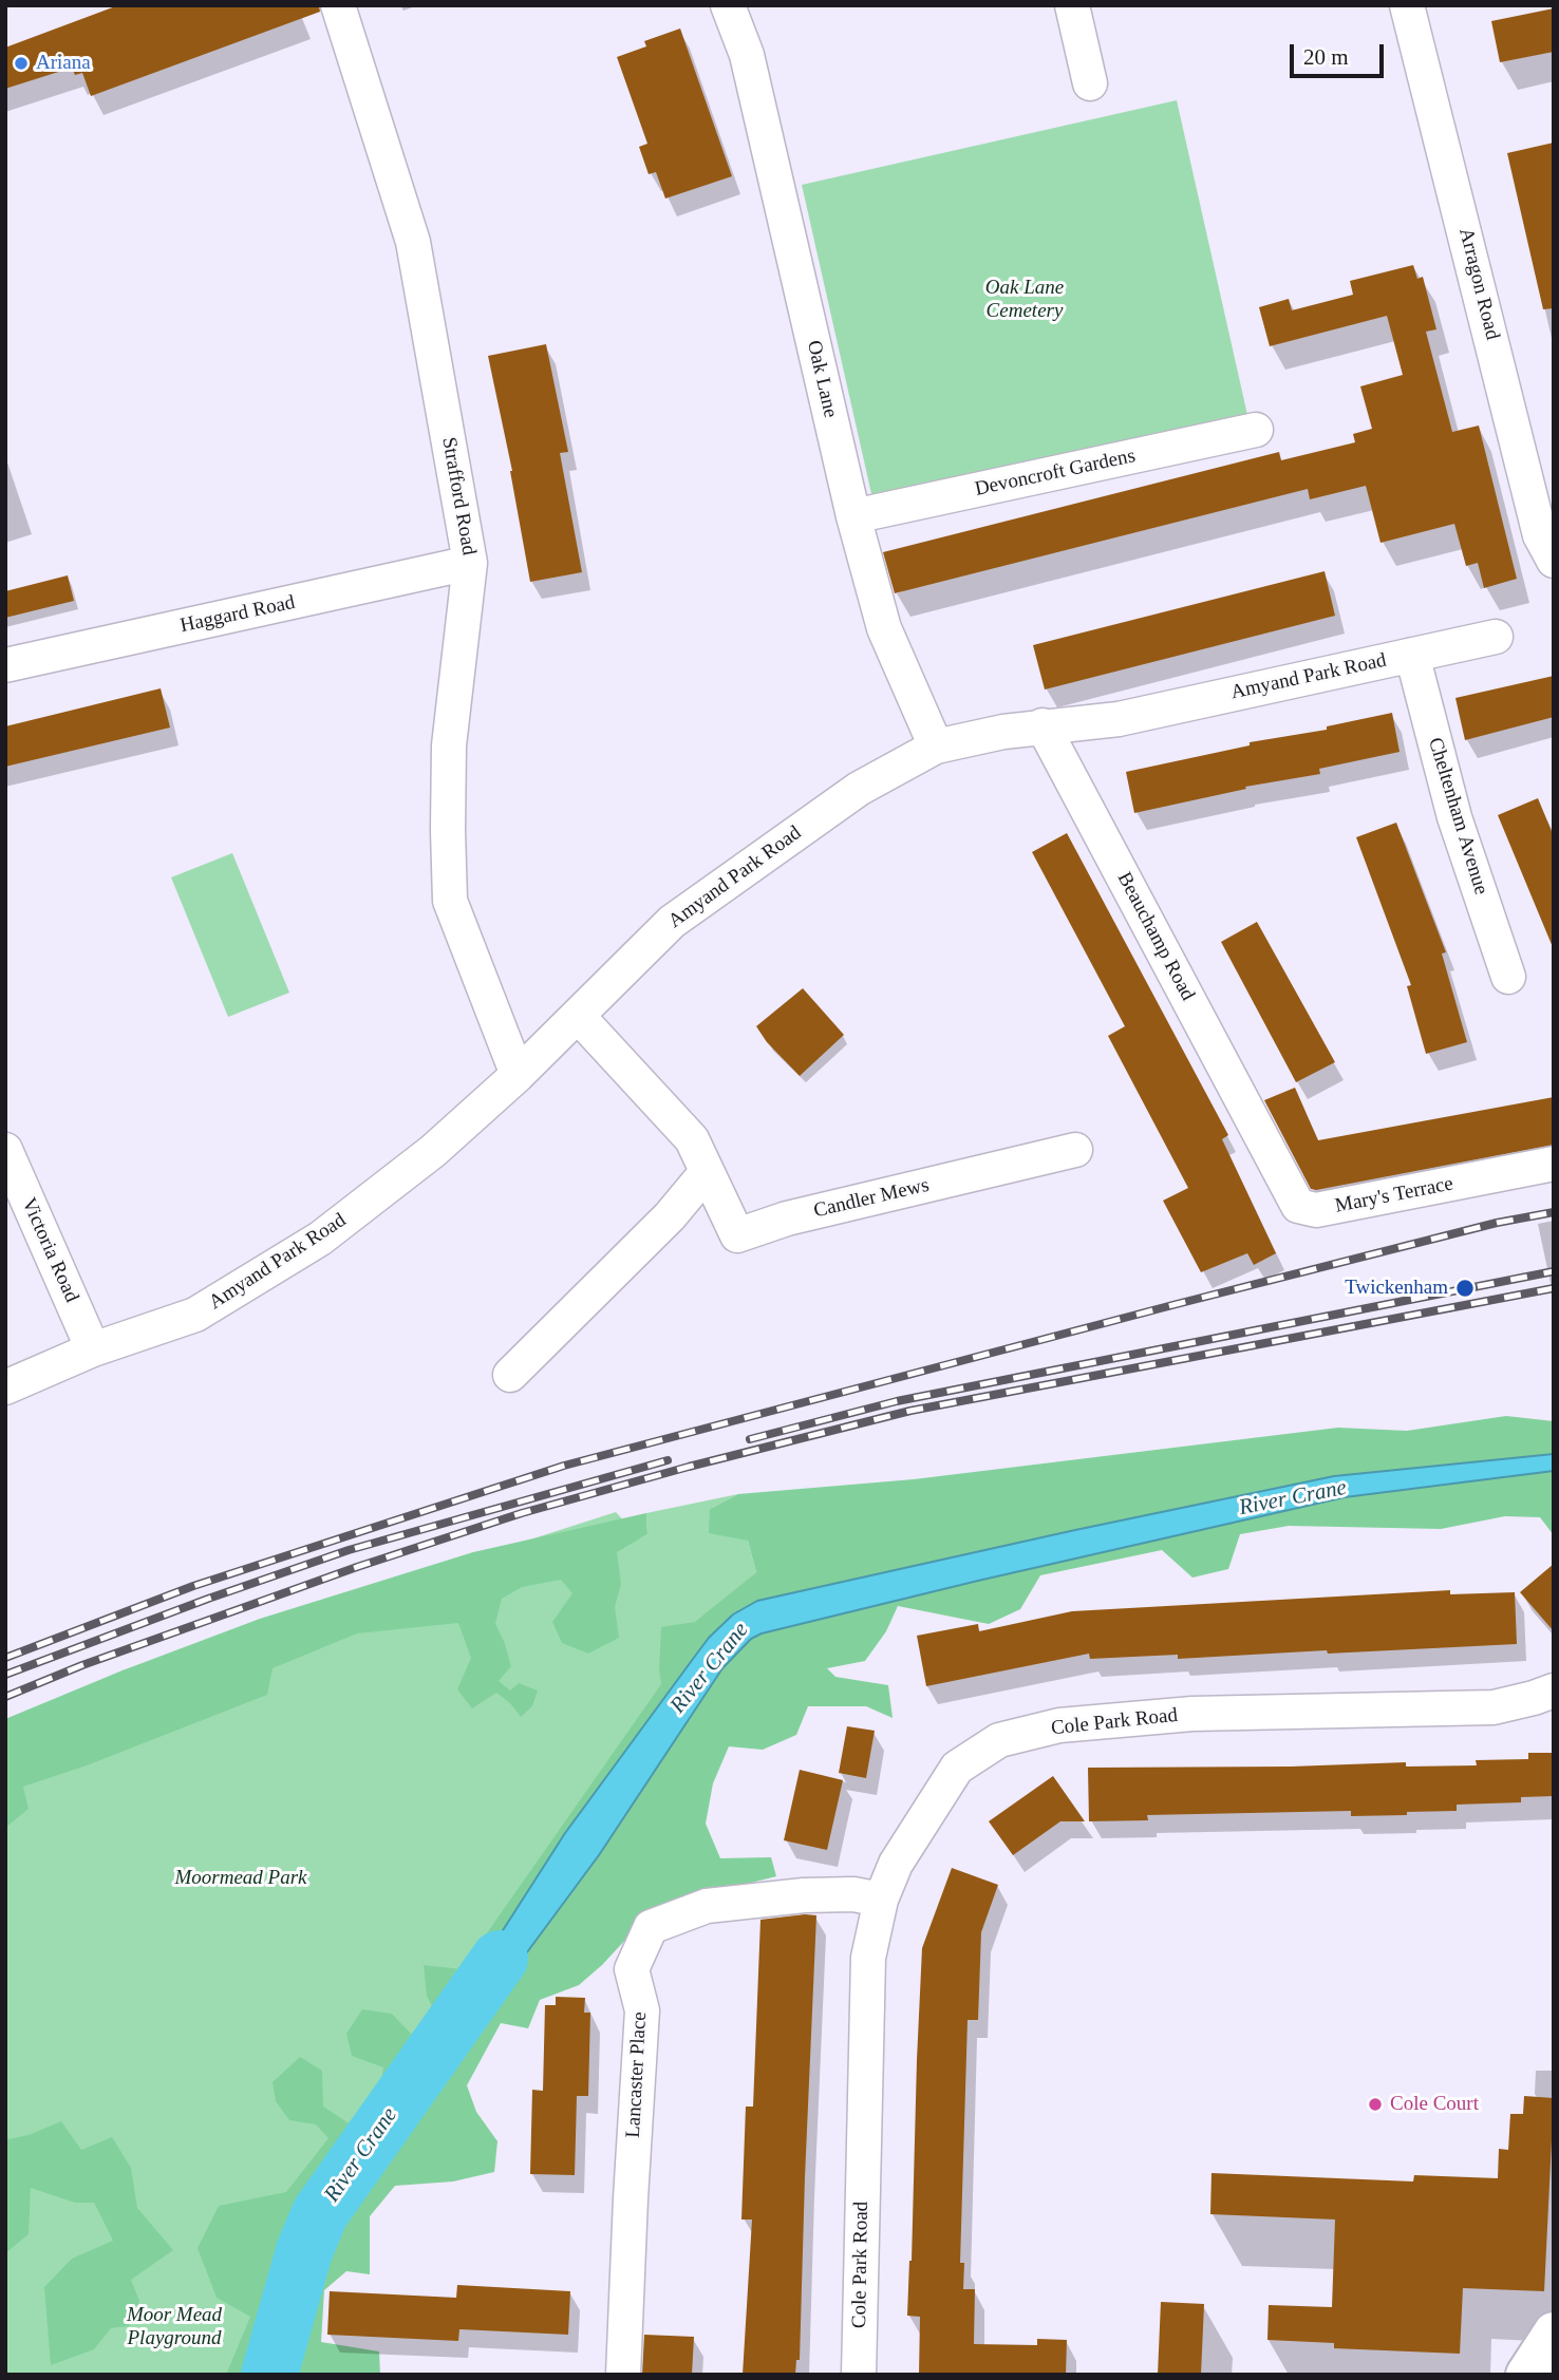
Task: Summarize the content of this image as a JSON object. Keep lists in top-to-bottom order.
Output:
{
  "streets": {
    "street": [
      "Arragon Road",
      "Oak Lane",
      "Devoncroft Gardens",
      "Strafford Road",
      "Haggard Road",
      "Amyand Park Road",
      "Cheltenham Avenue",
      "Beauchamp Road",
      "Mary's Terrace",
      "Candler Mews",
      "Victoria Road",
      "Cole Park Road",
      "Lancaster Place"
    ]
  },
  "crossings": [
    ["Oak Lane", "Devoncroft Gardens"],
    ["Oak Lane", "Amyand Park Road"],
    ["Strafford Road", "Haggard Road"],
    ["Strafford Road", "Amyand Park Road"],
    ["Amyand Park Road", "Cheltenham Avenue"],
    ["Amyand Park Road", "Beauchamp Road"],
    ["Amyand Park Road", "Candler Mews"],
    ["Amyand Park Road", "Victoria Road"],
    ["Beauchamp Road", "Mary's Terrace"],
    ["Cole Park Road", "Lancaster Place"]
  ],
  "water": ["River Crane"],
  "parks": ["Oak Lane Cemetery", "Moormead Park", "Moor Mead Playground"],
  "places": ["Ariana", "Twickenham", "Cole Court"],
  "scale_bar": "20 m"
}
